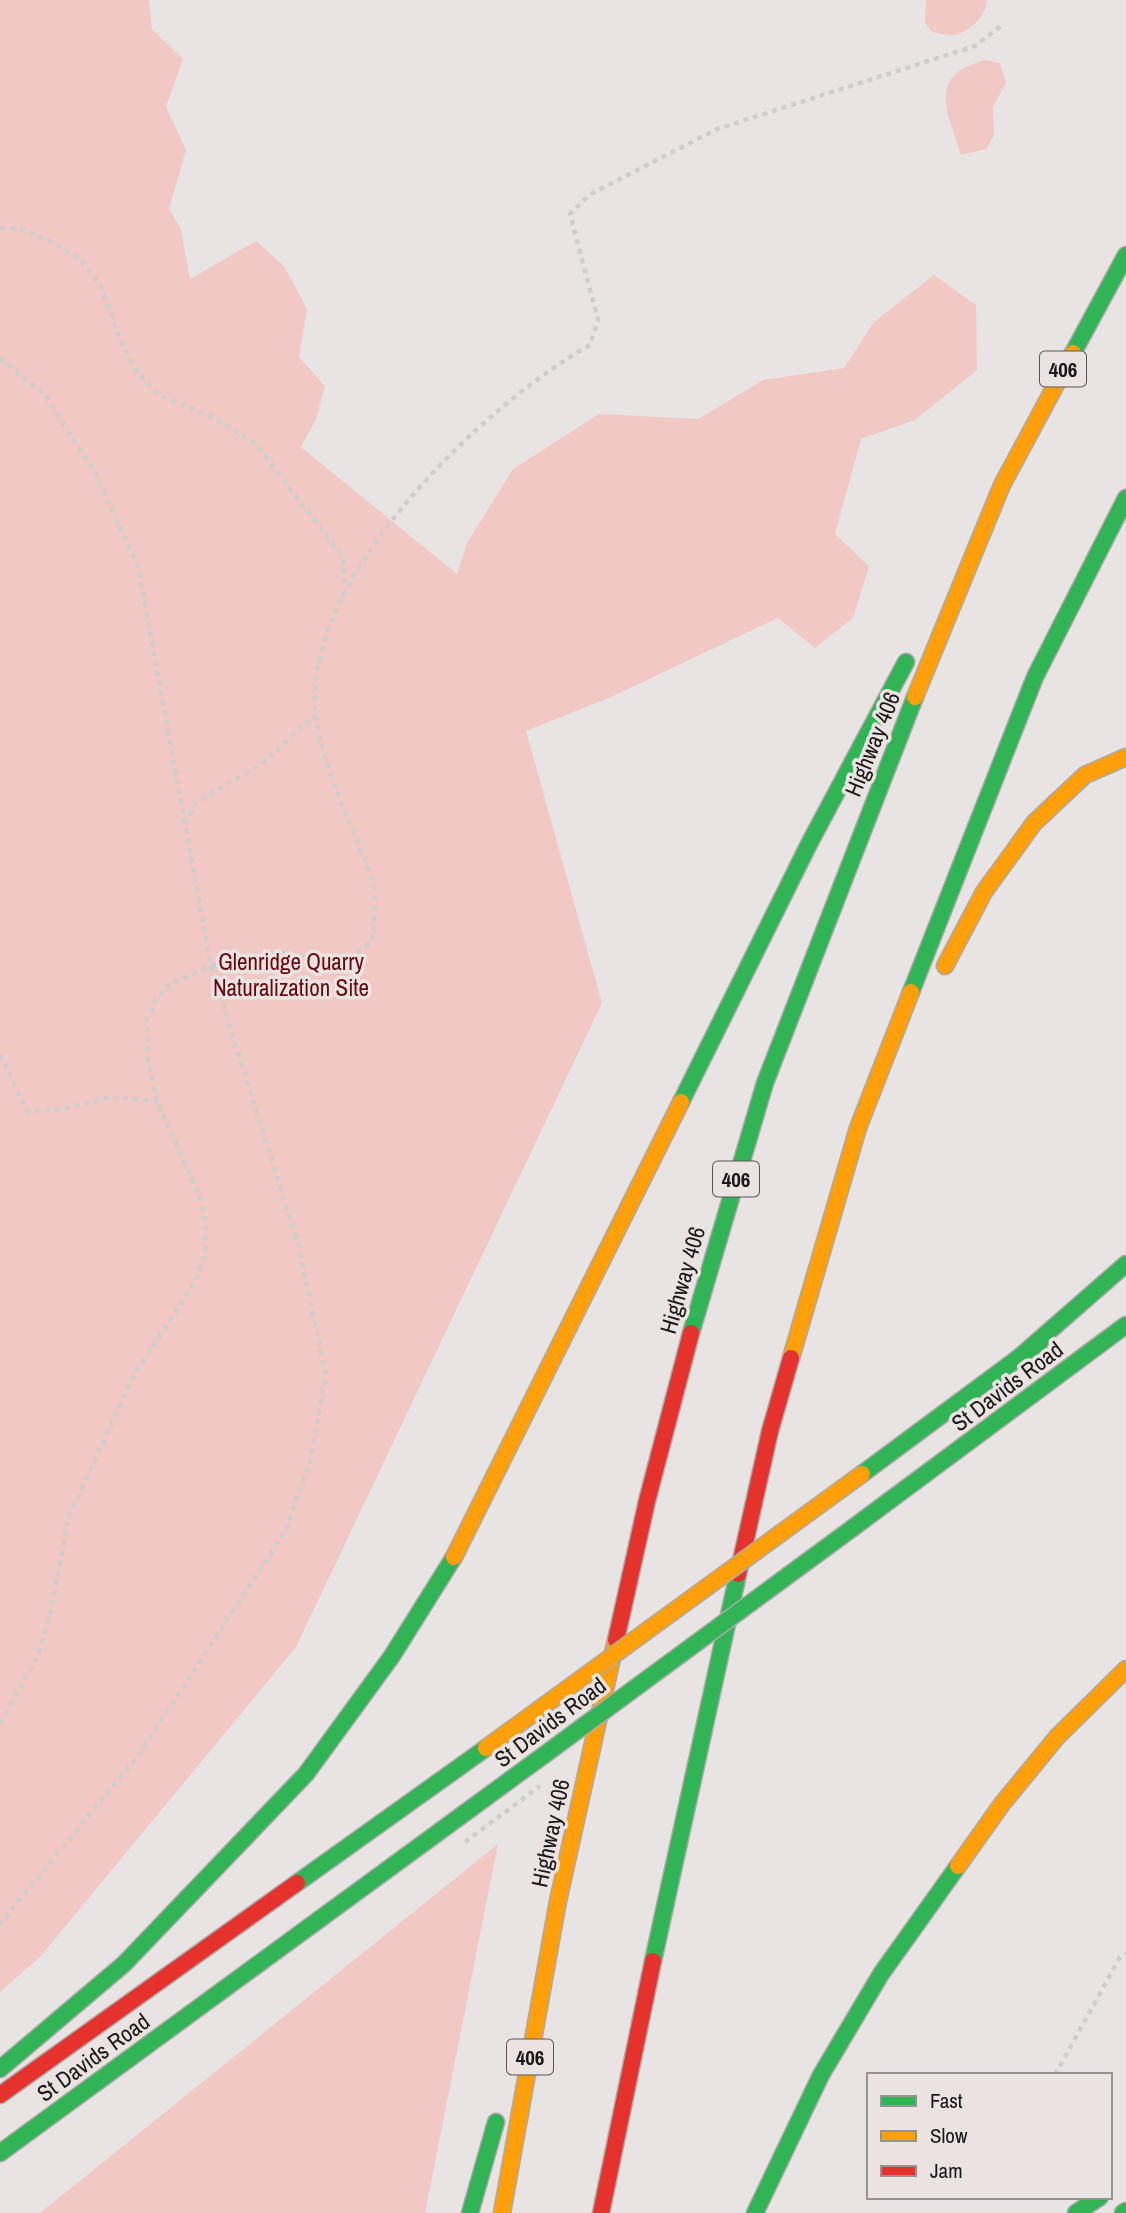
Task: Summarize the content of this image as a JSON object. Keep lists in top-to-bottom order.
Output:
{
  "streets": {
    "main road": ["406", "Highway 406", "St Davids Road"]
  },
  "parks": ["Glenridge Quarry Naturalization Site"],
  "legend": ["Fast", "Slow", "Jam"]
}
